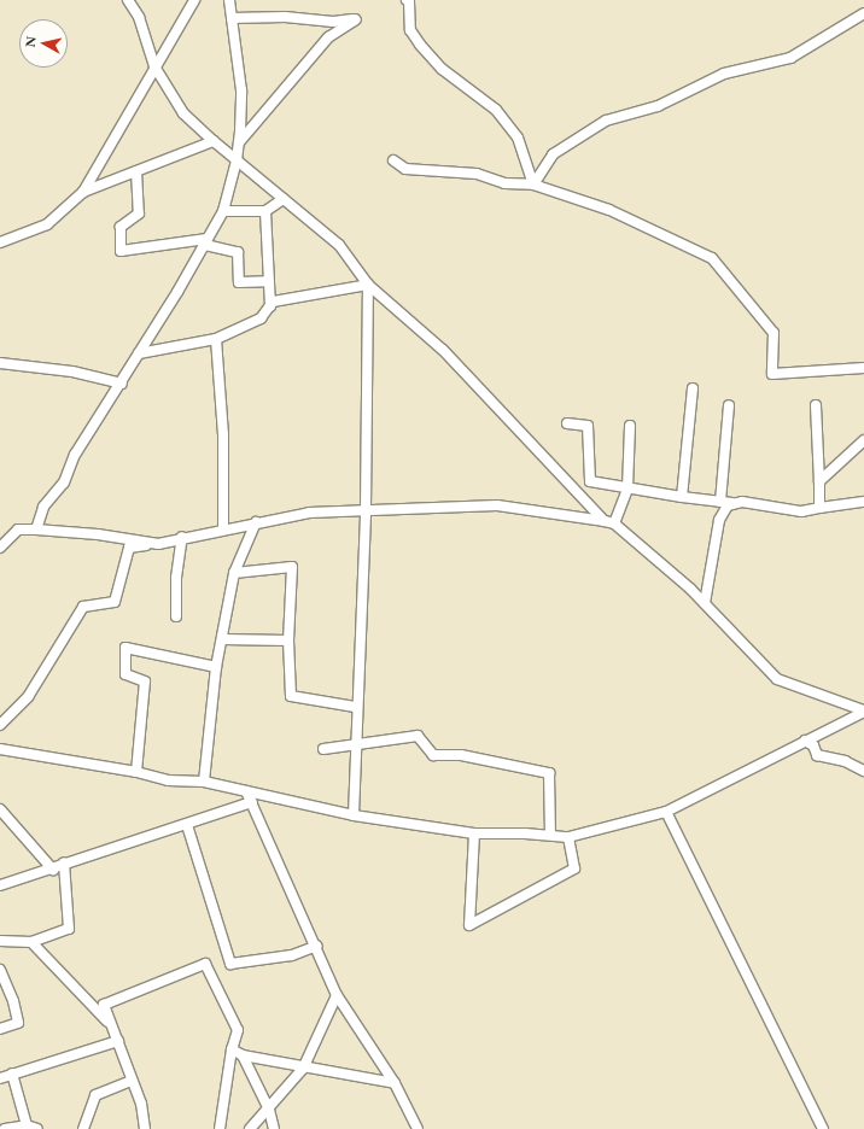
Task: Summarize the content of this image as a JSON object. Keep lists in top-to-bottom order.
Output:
{
  "north": "left"
}
